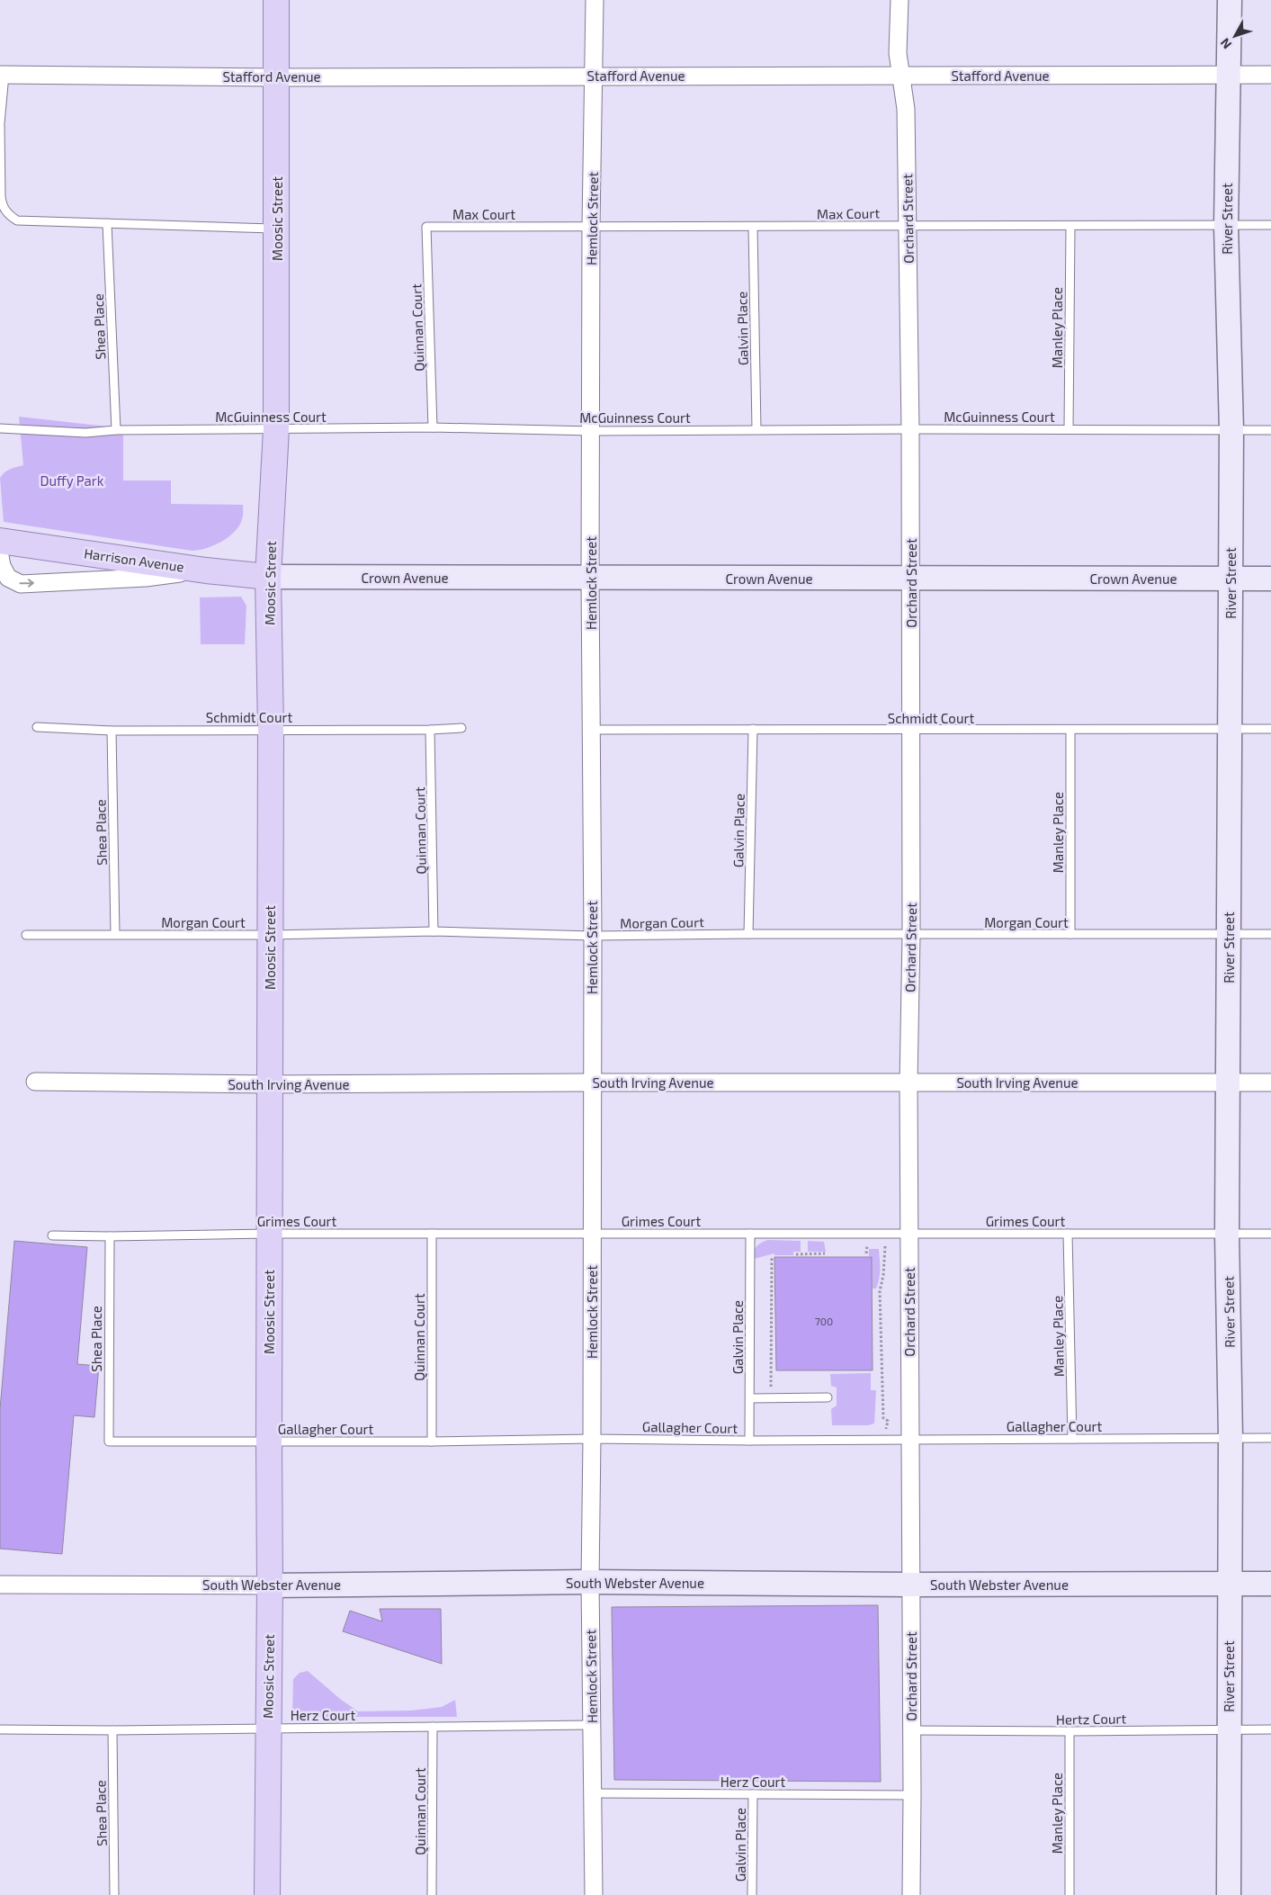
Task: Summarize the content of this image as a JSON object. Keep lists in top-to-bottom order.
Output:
{
  "streets": {
    "main road": [
      "Moosic Street",
      "River Street",
      "Harrison Avenue",
      "Crown Avenue",
      "South Webster Avenue"
    ],
    "street": [
      "Stafford Avenue",
      "Hemlock Street",
      "Orchard Street",
      "South Irving Avenue"
    ],
    "lane": [
      "Max Court",
      "Shea Place",
      "Quinnan Court",
      "Manley Place",
      "Galvin Place",
      "McGuinness Court",
      "Schmidt Court",
      "Morgan Court",
      "Grimes Court",
      "Gallagher Court",
      "Herz Court",
      "Hertz Court"
    ]
  },
  "crossings": [
    ["Stafford Avenue", "Moosic Street"],
    ["Stafford Avenue", "Hemlock Street"],
    ["Stafford Avenue", "Orchard Street"],
    ["Stafford Avenue", "River Street"],
    ["Max Court", "Hemlock Street"],
    ["Max Court", "Orchard Street"],
    ["Max Court", "River Street"],
    ["Max Court", "Quinnan Court"],
    ["Max Court", "Manley Place"],
    ["Max Court", "Galvin Place"],
    ["Moosic Street", "McGuinness Court"],
    ["Moosic Street", "Harrison Avenue"],
    ["Moosic Street", "Crown Avenue"],
    ["Moosic Street", "Schmidt Court"],
    ["Moosic Street", "Morgan Court"],
    ["Moosic Street", "South Irving Avenue"],
    ["Moosic Street", "Grimes Court"],
    ["Moosic Street", "Gallagher Court"],
    ["Moosic Street", "South Webster Avenue"],
    ["Moosic Street", "Herz Court"],
    ["Hemlock Street", "McGuinness Court"],
    ["Hemlock Street", "Crown Avenue"],
    ["Hemlock Street", "Schmidt Court"],
    ["Hemlock Street", "Morgan Court"],
    ["Hemlock Street", "South Irving Avenue"],
    ["Hemlock Street", "Grimes Court"],
    ["Hemlock Street", "Gallagher Court"],
    ["Hemlock Street", "South Webster Avenue"],
    ["Hemlock Street", "Herz Court"],
    ["Orchard Street", "McGuinness Court"],
    ["Orchard Street", "Crown Avenue"],
    ["Orchard Street", "Schmidt Court"],
    ["Orchard Street", "Morgan Court"],
    ["Orchard Street", "South Irving Avenue"],
    ["Orchard Street", "Grimes Court"],
    ["Orchard Street", "Gallagher Court"],
    ["Orchard Street", "South Webster Avenue"],
    ["Orchard Street", "Herz Court"],
    ["Orchard Street", "Hertz Court"],
    ["River Street", "McGuinness Court"],
    ["River Street", "Crown Avenue"],
    ["River Street", "Schmidt Court"],
    ["River Street", "Morgan Court"],
    ["River Street", "South Irving Avenue"],
    ["River Street", "Grimes Court"],
    ["River Street", "Gallagher Court"],
    ["River Street", "South Webster Avenue"],
    ["River Street", "Hertz Court"],
    ["Shea Place", "McGuinness Court"],
    ["Shea Place", "Schmidt Court"],
    ["Shea Place", "Morgan Court"],
    ["Shea Place", "Grimes Court"],
    ["Shea Place", "Gallagher Court"],
    ["Shea Place", "Herz Court"],
    ["Quinnan Court", "McGuinness Court"],
    ["Quinnan Court", "Schmidt Court"],
    ["Quinnan Court", "Morgan Court"],
    ["Quinnan Court", "Grimes Court"],
    ["Quinnan Court", "Gallagher Court"],
    ["Quinnan Court", "Herz Court"],
    ["Manley Place", "McGuinness Court"],
    ["Manley Place", "Schmidt Court"],
    ["Manley Place", "Morgan Court"],
    ["Manley Place", "Grimes Court"],
    ["Manley Place", "Gallagher Court"],
    ["Manley Place", "Hertz Court"],
    ["Galvin Place", "McGuinness Court"],
    ["Galvin Place", "Schmidt Court"],
    ["Galvin Place", "Morgan Court"],
    ["Galvin Place", "Grimes Court"],
    ["Galvin Place", "Gallagher Court"],
    ["Galvin Place", "Herz Court"],
    ["Harrison Avenue", "Crown Avenue"]
  ],
  "parks": ["Duffy Park"],
  "house_numbers": ["700"],
  "north": "bottom left"
}
